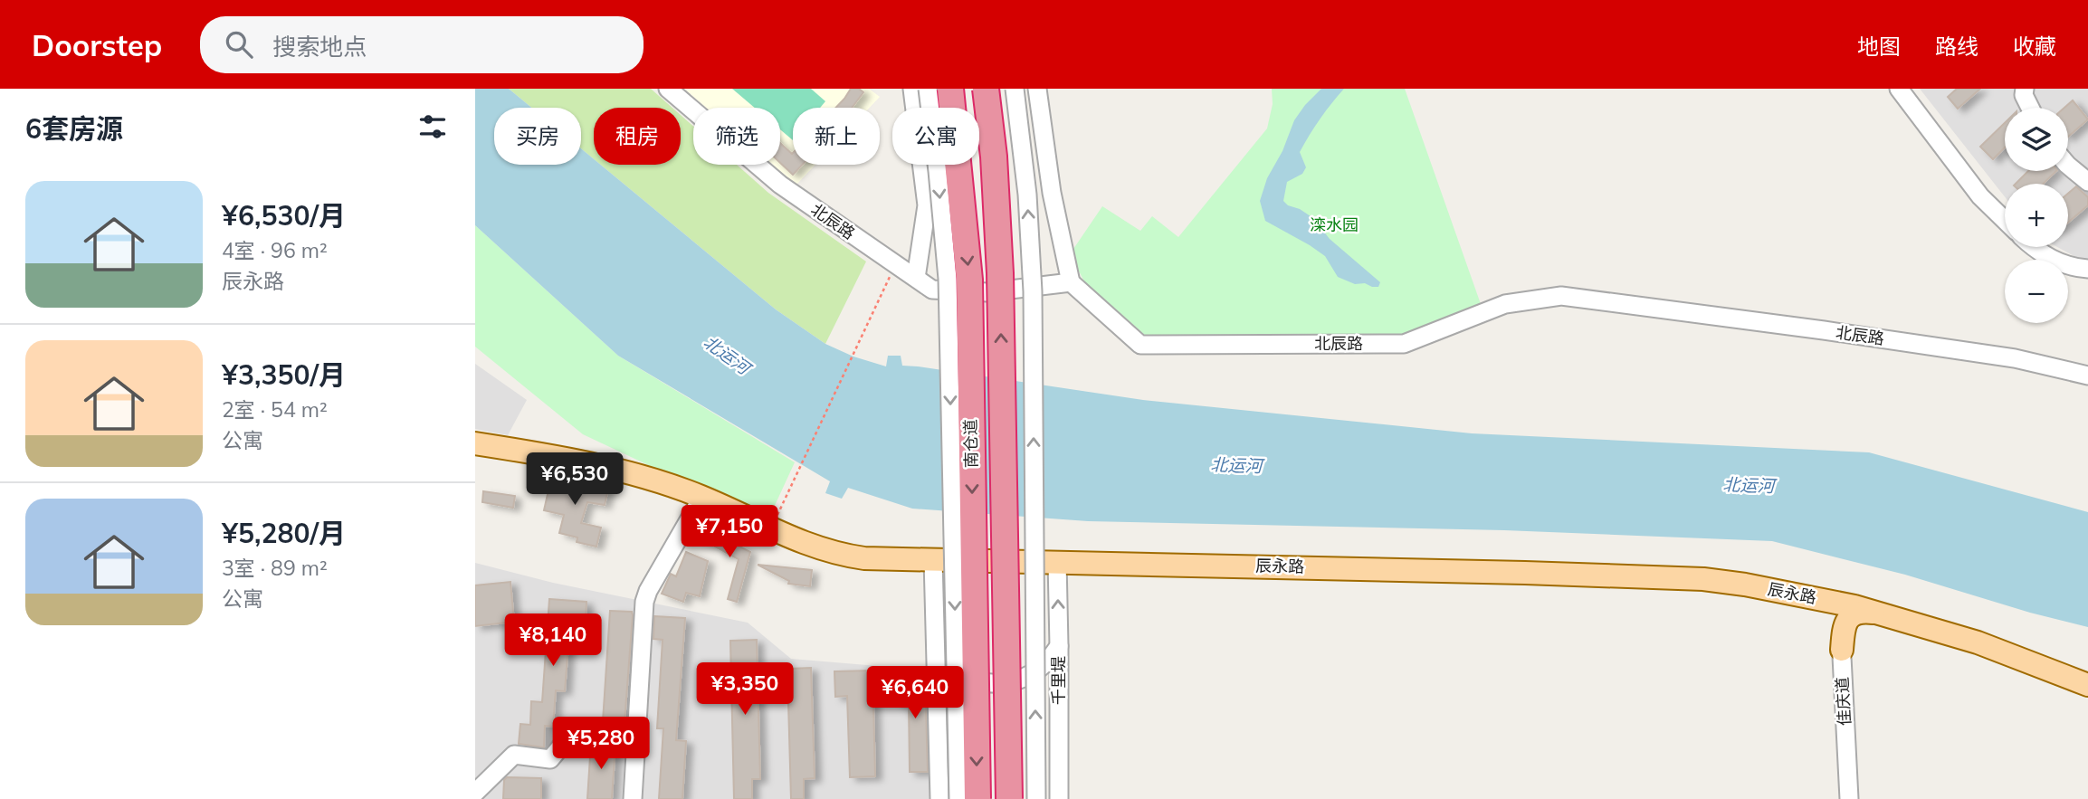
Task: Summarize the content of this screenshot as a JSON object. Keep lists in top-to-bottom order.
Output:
{
  "streets": {
    "highway": ["南仓道"],
    "main road": ["辰永路"],
    "street": ["北辰路", "千里堤", "佳庆道"]
  },
  "crossings": [
    ["辰永路", "千里堤"]
  ],
  "water": ["北运河"],
  "parks": ["滦水园"],
  "page": {
    "header": "Doorstep",
    "search": "搜索地点",
    "nav": ["地图", "路线", "收藏"],
    "heading": "6套房源",
    "map_buttons": ["+", "−"],
    "chip": [
      "买房",
      "租房",
      "筛选",
      "新上",
      "公寓"
    ],
    "list": [
      {
        "name": "¥6,530/月",
        "note": "4室 · 96 m² · 辰永路"
      },
      {
        "name": "¥3,350/月",
        "note": "2室 · 54 m² · 公寓"
      },
      {
        "name": "¥5,280/月",
        "note": "3室 · 89 m² · 公寓"
      }
    ],
    "price": [
      "¥6,530",
      "¥7,150",
      "¥8,140",
      "¥3,350",
      "¥6,640",
      "¥5,280"
    ]
  }
}
